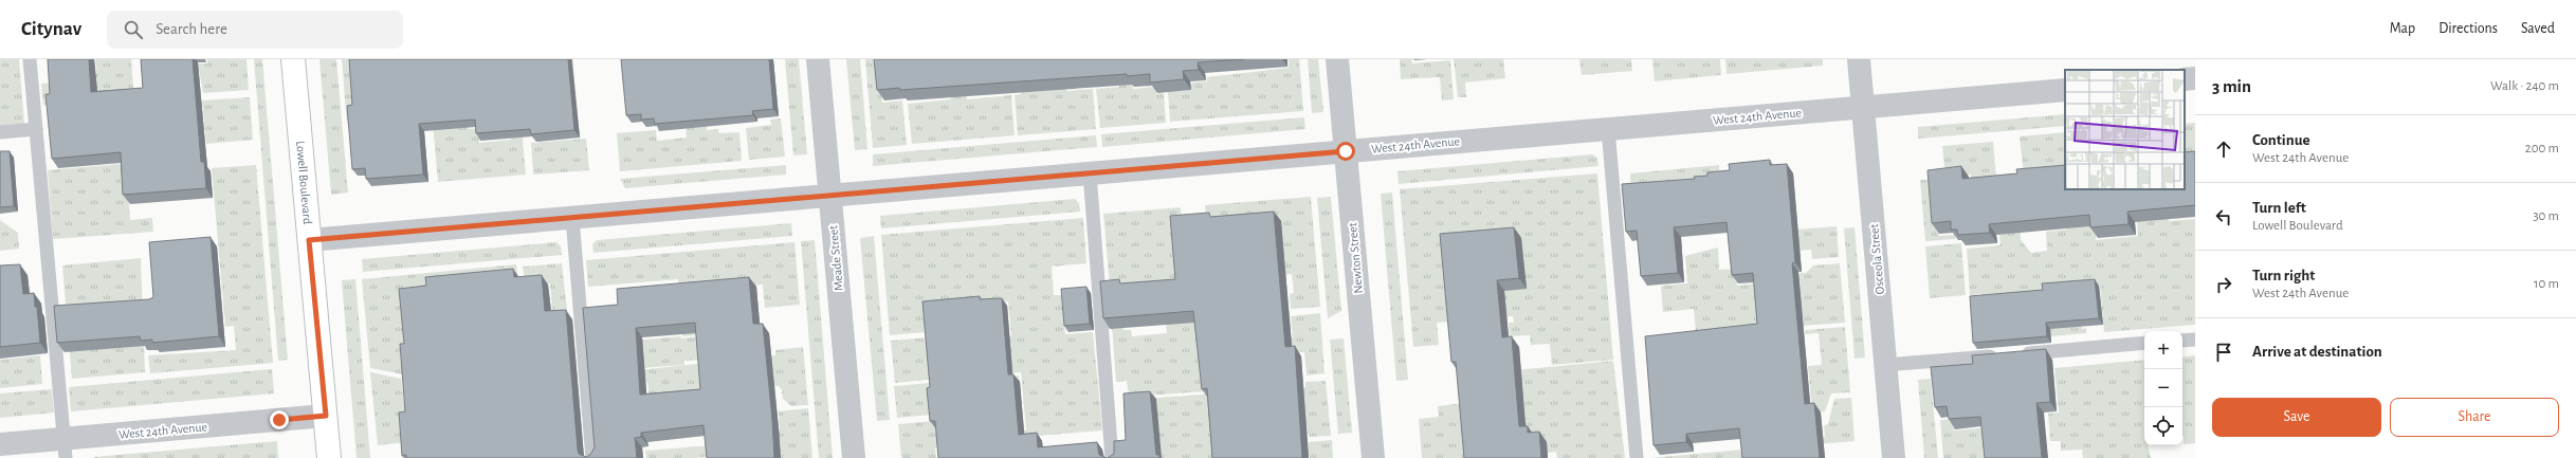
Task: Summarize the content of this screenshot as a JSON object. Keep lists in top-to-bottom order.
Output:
{
  "streets": {
    "street": [
      "West 24th Avenue",
      "Lowell Boulevard",
      "Meade Street",
      "Newton Street",
      "Osceola Street"
    ]
  },
  "crossings": [
    ["West 24th Avenue", "Lowell Boulevard"],
    ["West 24th Avenue", "Meade Street"],
    ["West 24th Avenue", "Newton Street"],
    ["West 24th Avenue", "Osceola Street"]
  ],
  "page": {
    "header": "Citynav",
    "search": "Search here",
    "nav": ["Map", "Directions", "Saved"],
    "heading": ["3 min", "Walk · 240 m"],
    "list": [
      ["Continue", "West 24th Avenue", "200 m"],
      ["Turn left", "Lowell Boulevard", "30 m"],
      ["Turn right", "West 24th Avenue", "10 m"],
      "Arrive at destination"
    ],
    "map_buttons": ["+", "−"],
    "buttons": ["Save", "Share"]
  }
}
